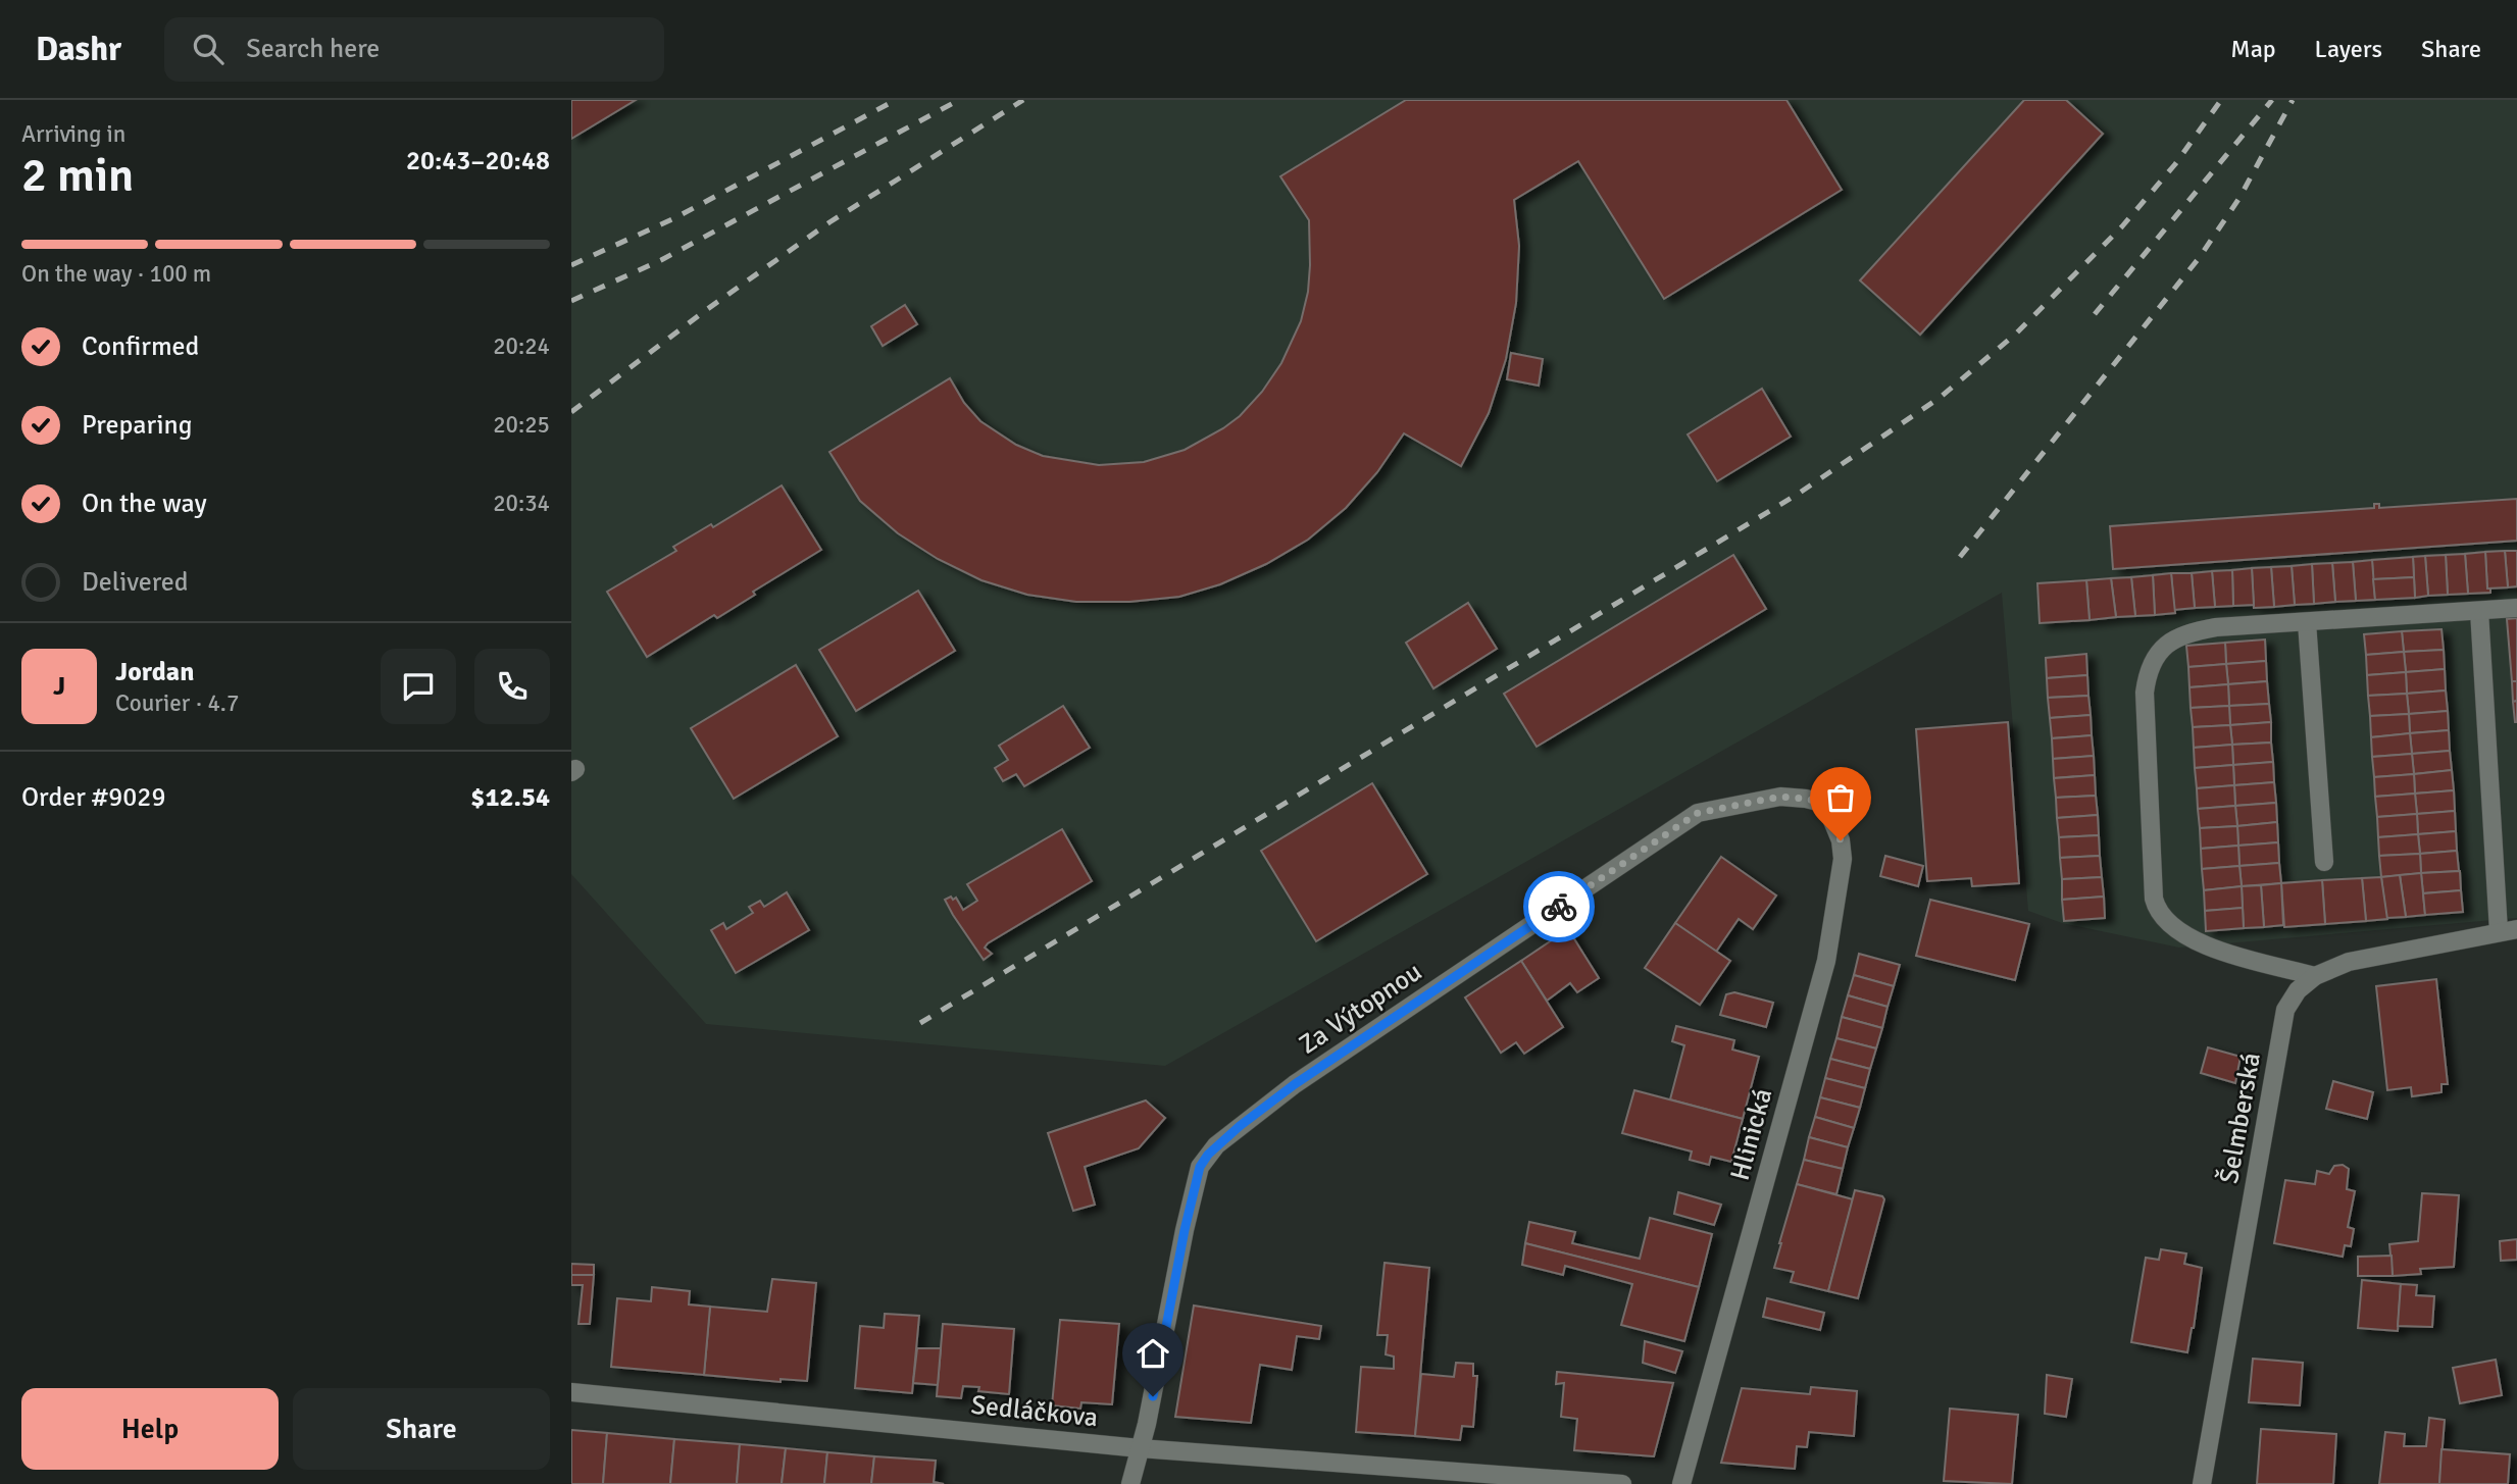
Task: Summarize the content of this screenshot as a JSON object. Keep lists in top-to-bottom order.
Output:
{
  "streets": {
    "street": [
      "Za Výtopnou",
      "Šelmberská",
      "Hlinická",
      "Sedláčkova"
    ]
  },
  "crossings": [
    ["Za Výtopnou", "Hlinická"],
    ["Za Výtopnou", "Sedláčkova"]
  ],
  "page": {
    "header": "Dashr",
    "search": "Search here",
    "nav": ["Map", "Layers", "Share"],
    "heading": ["2 min", "Arriving in", "20:43–20:48"],
    "panel": [
      "Jordan",
      "Courier · 4.7",
      "Order #9029",
      "$12.54"
    ],
    "bar": "On the way · 100 m",
    "list": [
      ["Confirmed", "20:24"],
      ["Preparing", "20:25"],
      ["On the way", "20:34"],
      "Delivered"
    ],
    "round": "J",
    "buttons": ["Help", "Share"]
  }
}
